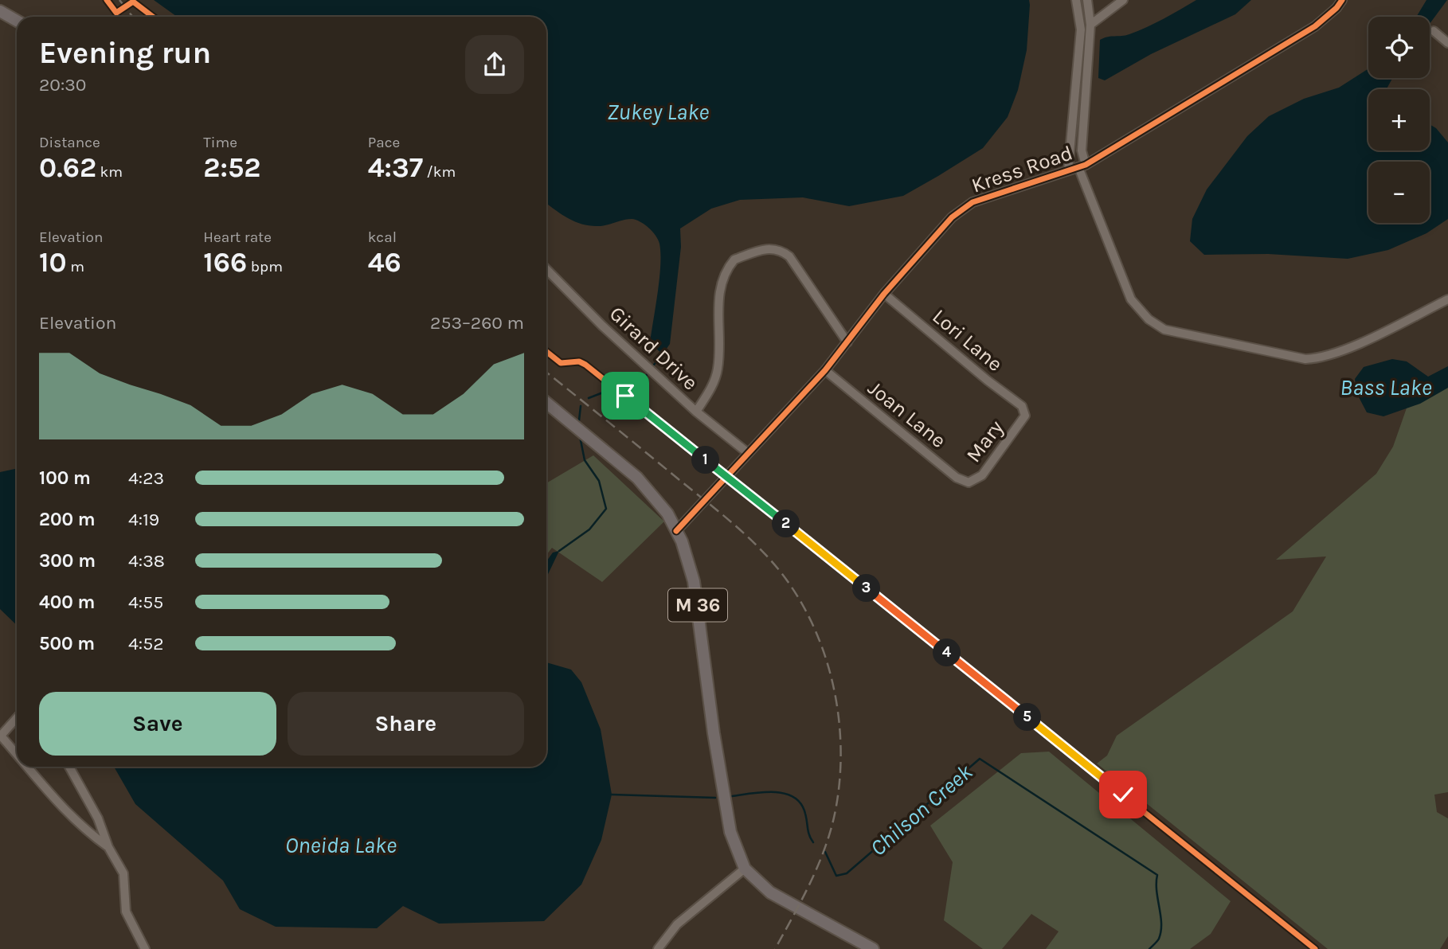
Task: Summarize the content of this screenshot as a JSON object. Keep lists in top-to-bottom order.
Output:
{
  "streets": {
    "main road": ["M 36"],
    "street": [
      "Kress Road",
      "Lori Lane",
      "Girard Drive",
      "Joan Lane",
      "Mary"
    ]
  },
  "crossings": [
    ["Kress Road", "Lori Lane"],
    ["Kress Road", "Girard Drive"],
    ["Kress Road", "Joan Lane"],
    ["Kress Road", "M 36"],
    ["Lori Lane", "Mary"],
    ["Joan Lane", "Mary"]
  ],
  "water": [
    "Zukey Lake",
    "Bass Lake",
    "Chilson Creek",
    "Oneida Lake"
  ],
  "page": {
    "map_buttons": ["+", "−"],
    "heading": ["Evening run", "20:30"],
    "stats": [
      ["Distance", "0.62 km"],
      ["Time", "2:52"],
      ["Pace", "4:37 /km"],
      ["Elevation", "10 m"],
      ["Heart rate", "166 bpm"],
      ["kcal", "46"]
    ],
    "chart": ["Elevation", "253–260 m"],
    "pins": [
      "1",
      "2",
      "3",
      "4",
      "5"
    ],
    "list": [
      {
        "name": "100 m",
        "note": "4:23"
      },
      {
        "name": "200 m",
        "note": "4:19"
      },
      {
        "name": "300 m",
        "note": "4:38"
      },
      {
        "name": "400 m",
        "note": "4:55"
      },
      {
        "name": "500 m",
        "note": "4:52"
      }
    ],
    "buttons": ["Save", "Share"]
  }
}
